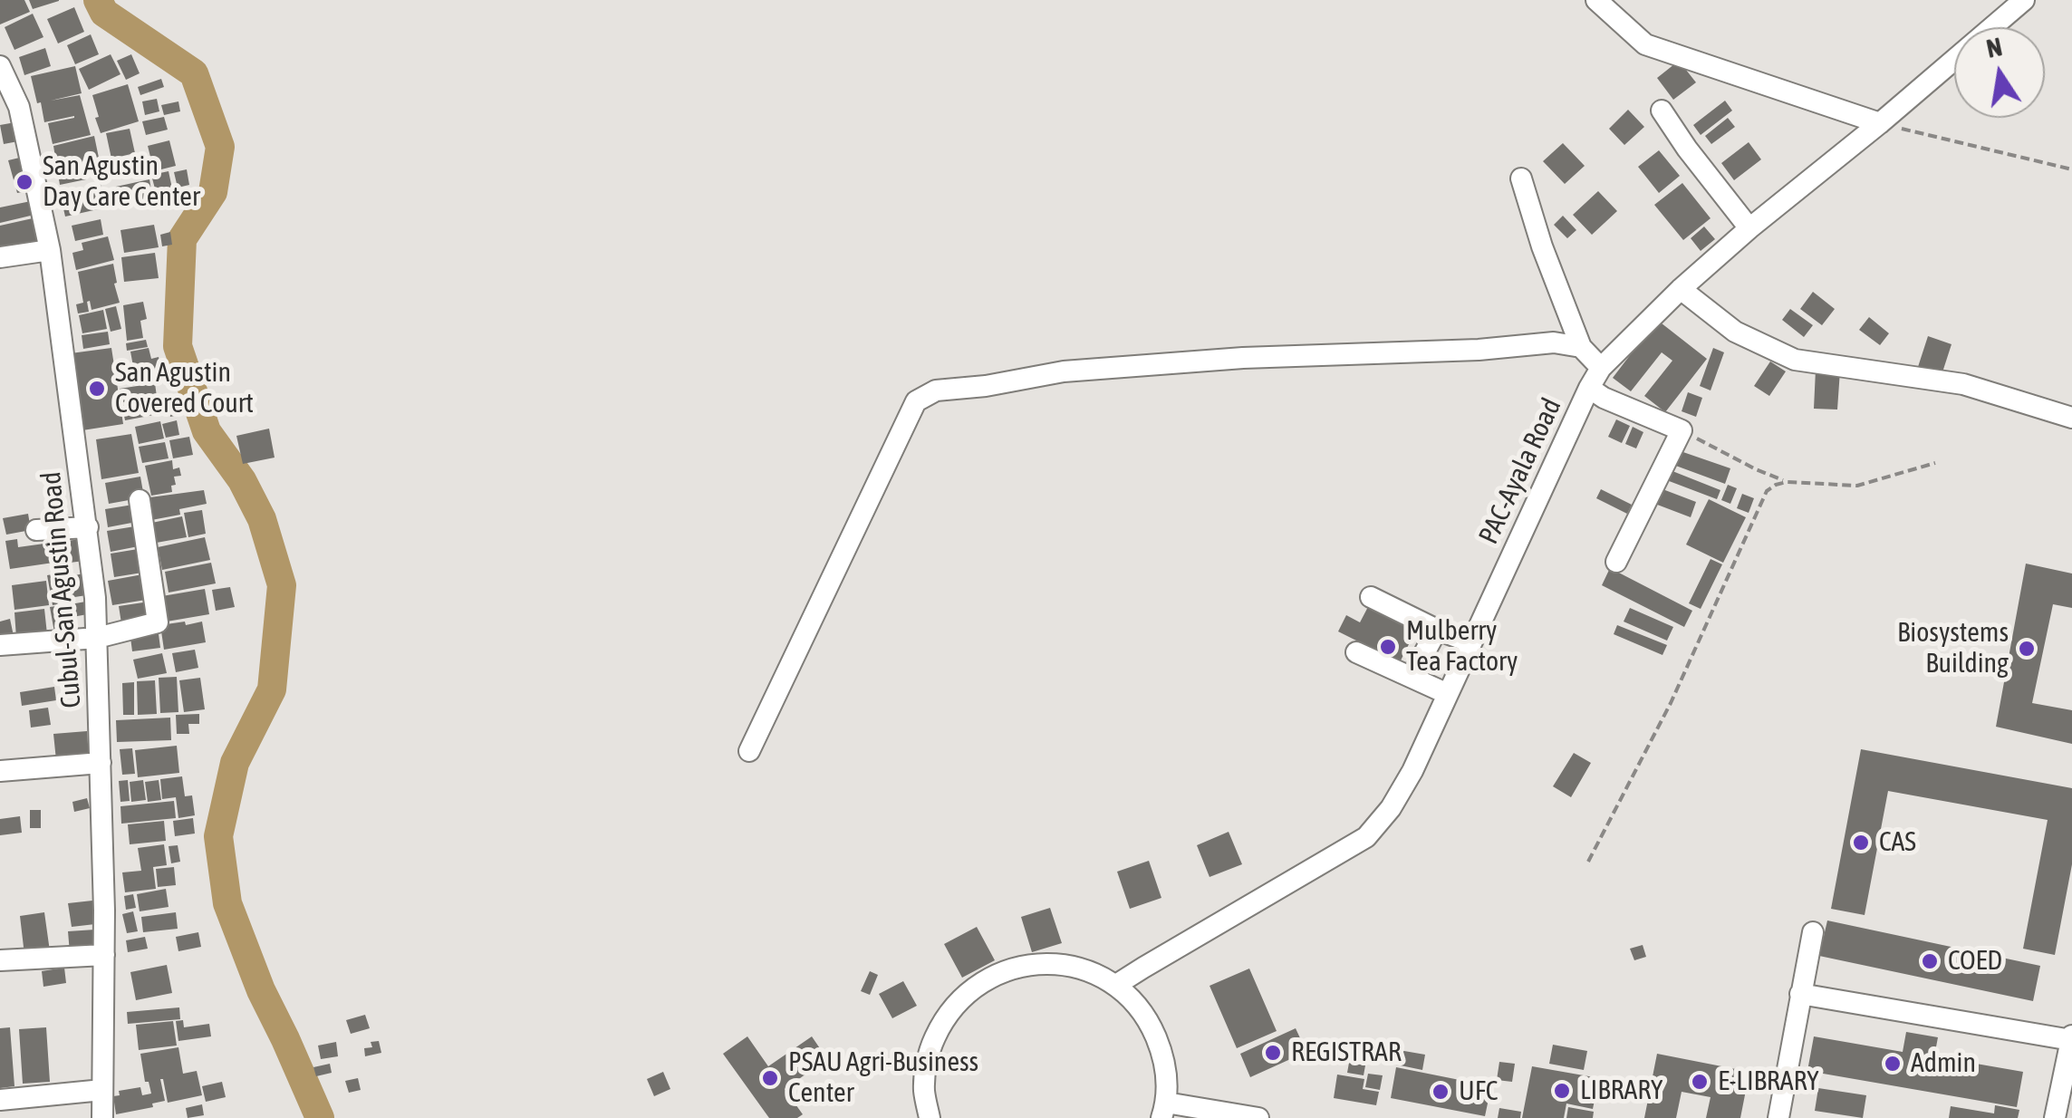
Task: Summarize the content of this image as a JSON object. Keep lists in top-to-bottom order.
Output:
{
  "streets": {
    "street": ["PAC-Ayala Road", "Cubul-San Agustin Road"]
  },
  "places": [
    "San Agustin Day Care Center",
    "San Agustin Covered Court",
    "Mulberry Tea Factory",
    "Biosystems Building",
    "CAS",
    "COED",
    "REGISTRAR",
    "Admin",
    "PSAU Agri-Business Center",
    "E-LIBRARY",
    "LIBRARY",
    "UFC"
  ],
  "north": "top"
}
